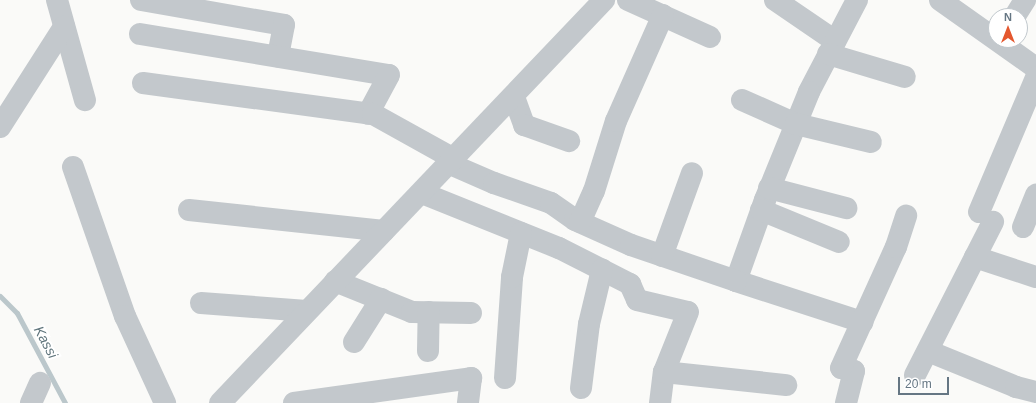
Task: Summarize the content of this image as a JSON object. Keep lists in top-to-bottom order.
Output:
{
  "water": ["Kassi"],
  "scale_bar": "20 m",
  "north": "top"
}
